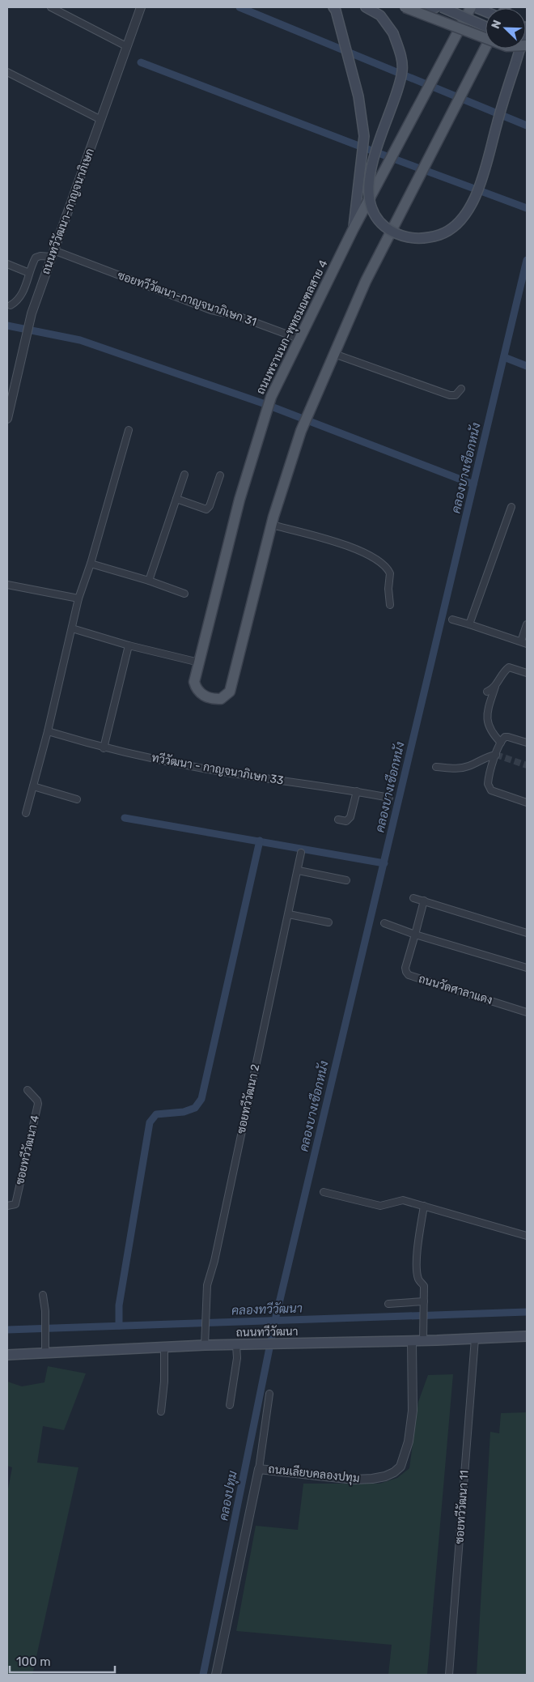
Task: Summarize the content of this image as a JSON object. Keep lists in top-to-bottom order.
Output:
{
  "streets": {
    "main road": ["ถนนพรานนก-พุทธมณฑลสาย 4", "ถนนทวีวัฒนา"],
    "street": [
      "ถนนทวีวัฒนา-กาญจนาภิเษก",
      "ซอยทวีวัฒนา-กาญจนาภิเษก 31",
      "ทวีวัฒนา - กาญจนาภิเษก 33",
      "ถนนวัดศาลาแดง",
      "ซอยทวีวัฒนา 2",
      "ซอยทวีวัฒนา 4",
      "ถนนเลียบคลองปทุม",
      "ซอยทวีวัฒนา 11"
    ]
  },
  "crossings": [
    ["ถนนทวีวัฒนา-กาญจนาภิเษก", "ซอยทวีวัฒนา-กาญจนาภิเษก 31"],
    ["ซอยทวีวัฒนา-กาญจนาภิเษก 31", "ถนนพรานนก-พุทธมณฑลสาย 4"],
    ["ซอยทวีวัฒนา 2", "ถนนทวีวัฒนา"],
    ["ถนนทวีวัฒนา", "ถนนเลียบคลองปทุม"],
    ["ถนนทวีวัฒนา", "ซอยทวีวัฒนา 11"]
  ],
  "water": ["คลองบางเชือกหนัง", "คลองทวีวัฒนา", "คลองปทุม"],
  "scale_bar": "100 m",
  "north": "top left"
}
